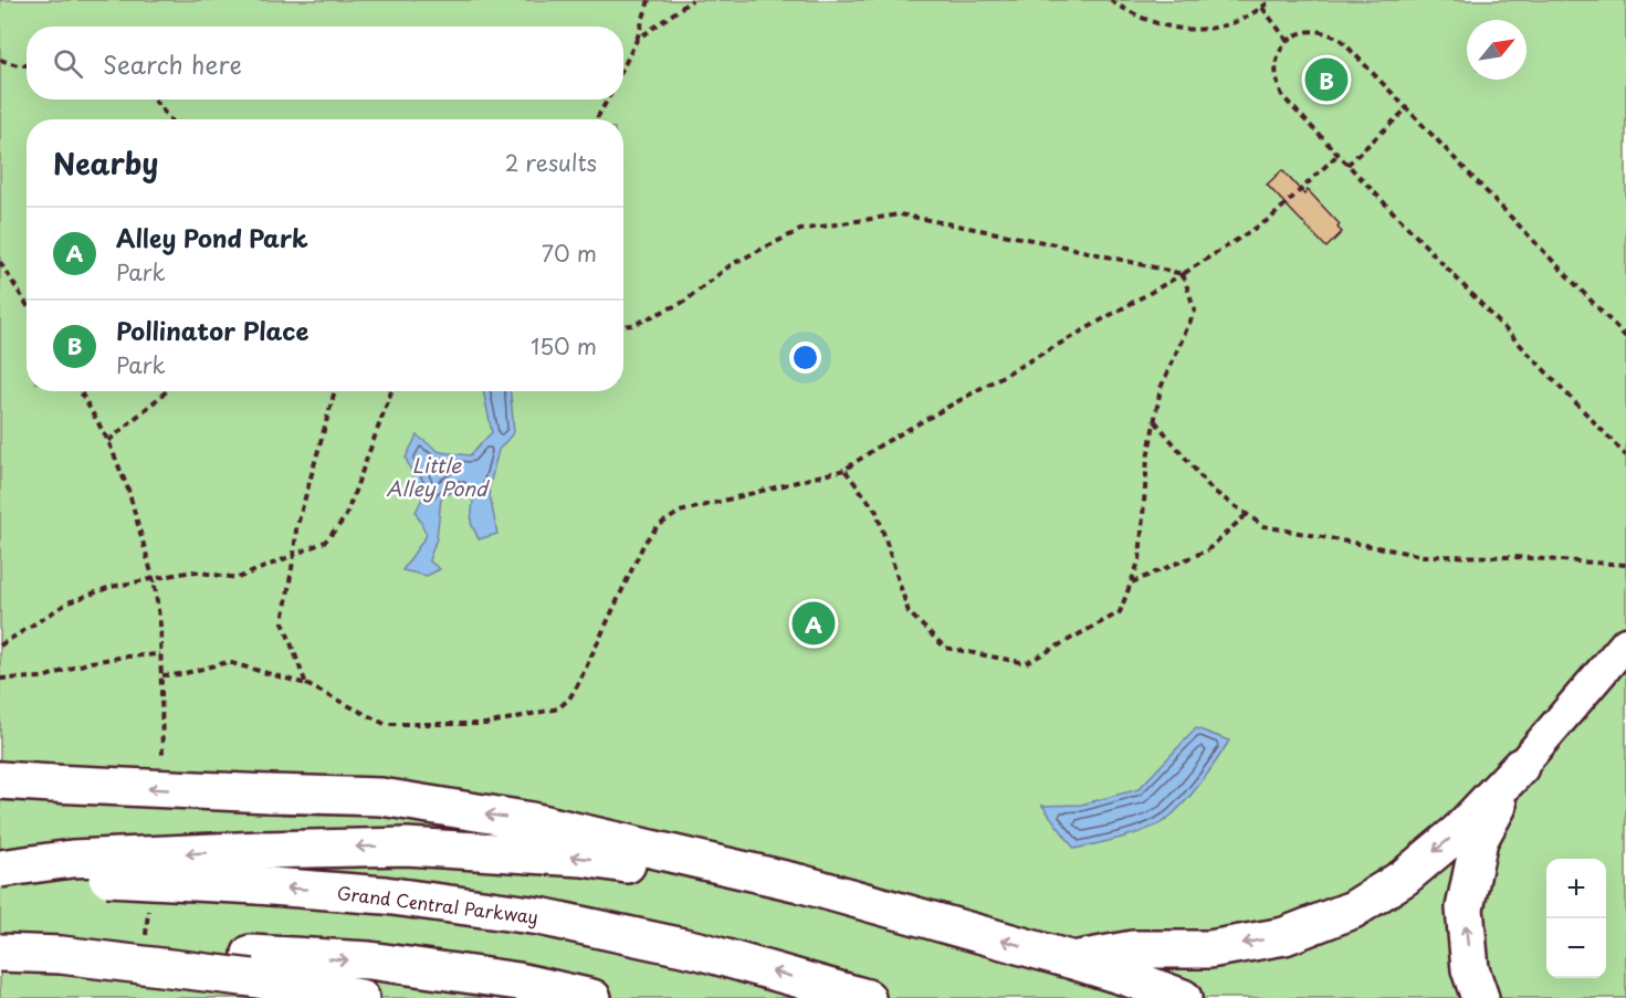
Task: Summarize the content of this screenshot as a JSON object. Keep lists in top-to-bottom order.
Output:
{
  "streets": {
    "highway": ["Grand Central Parkway"]
  },
  "water": ["Little Alley Pond"],
  "north": "top right",
  "page": {
    "search": "Search here",
    "pins": ["B", "A"],
    "heading": ["Nearby", "2 results"],
    "list": [
      {
        "mark": "A",
        "name": "Alley Pond Park",
        "note": "Park",
        "value": "70 m"
      },
      {
        "mark": "B",
        "name": "Pollinator Place",
        "note": "Park",
        "value": "150 m"
      }
    ],
    "map_buttons": ["+", "−"]
  }
}
